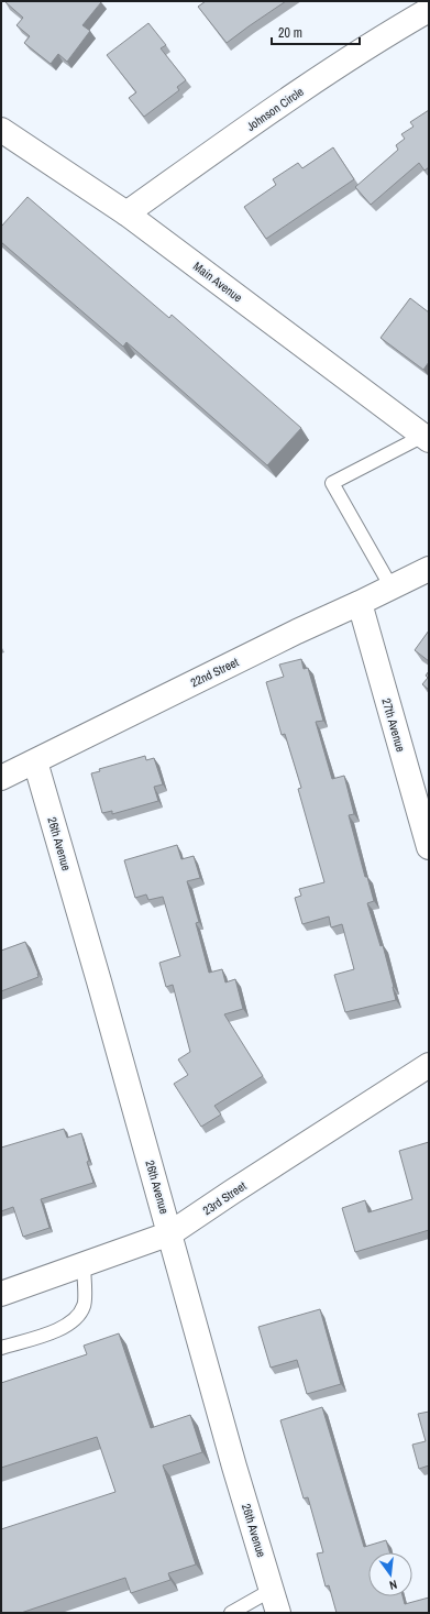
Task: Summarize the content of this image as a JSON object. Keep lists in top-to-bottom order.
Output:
{
  "streets": {
    "street": [
      "Johnson Circle",
      "Main Avenue",
      "22nd Street",
      "27th Avenue",
      "26th Avenue",
      "23rd Street"
    ]
  },
  "crossings": [
    ["Johnson Circle", "Main Avenue"],
    ["22nd Street", "27th Avenue"],
    ["22nd Street", "26th Avenue"],
    ["26th Avenue", "23rd Street"]
  ],
  "scale_bar": "20 m",
  "north": "bottom"
}
